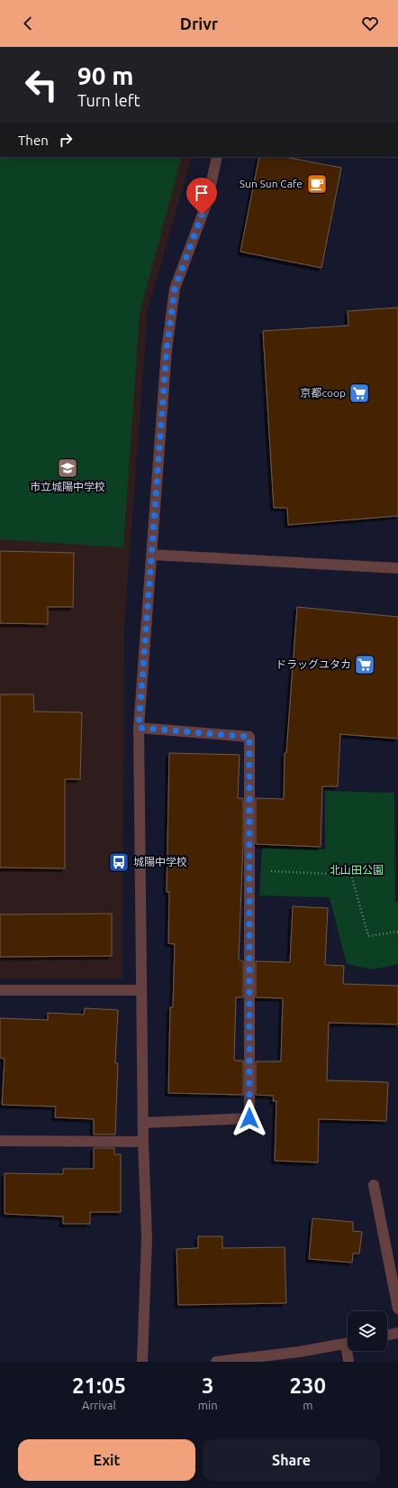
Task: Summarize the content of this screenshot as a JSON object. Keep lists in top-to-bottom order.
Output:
{
  "parks": ["北山田公園"],
  "places": {
    "cafe": ["Sun Sun Cafe"],
    "supermarket": ["京都coop", "ドラッグユタカ"],
    "school or university": ["市立城陽中学校"],
    "bus stop": ["城陽中学校"]
  },
  "page": {
    "header": "Drivr",
    "turn": ["90 m", "Turn left"],
    "then": "Then",
    "eta": [
      "21:05",
      "Arrival",
      "3",
      "min",
      "230",
      "m"
    ],
    "buttons": ["Exit", "Share"]
  }
}
